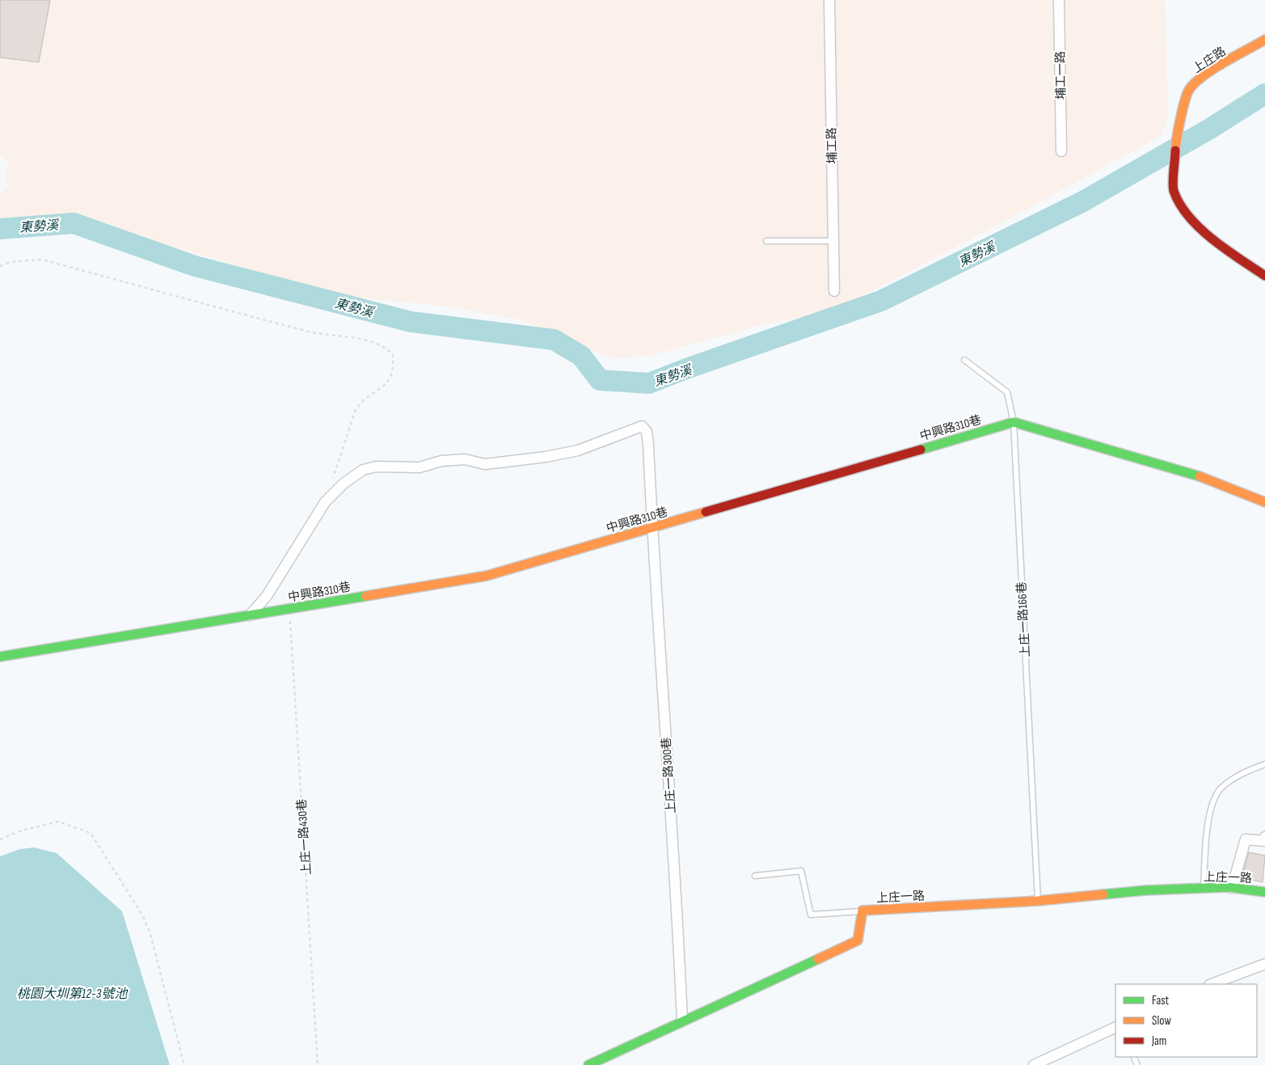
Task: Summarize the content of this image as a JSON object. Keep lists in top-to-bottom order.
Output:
{
  "streets": {
    "street": [
      "上庄路",
      "埔工一路",
      "埔工路",
      "中興路310巷",
      "上庄一路300巷",
      "上庄一路"
    ],
    "lane": ["上庄一路166巷"],
    "path": ["上庄一路430巷"]
  },
  "crossings": [
    ["中興路310巷", "上庄一路166巷"],
    ["中興路310巷", "上庄一路300巷"],
    ["中興路310巷", "上庄一路430巷"],
    ["上庄一路166巷", "上庄一路"],
    ["上庄一路300巷", "上庄一路"]
  ],
  "water": ["東勢溪", "桃園大圳第12-3號池"],
  "legend": ["Fast", "Slow", "Jam"]
}
